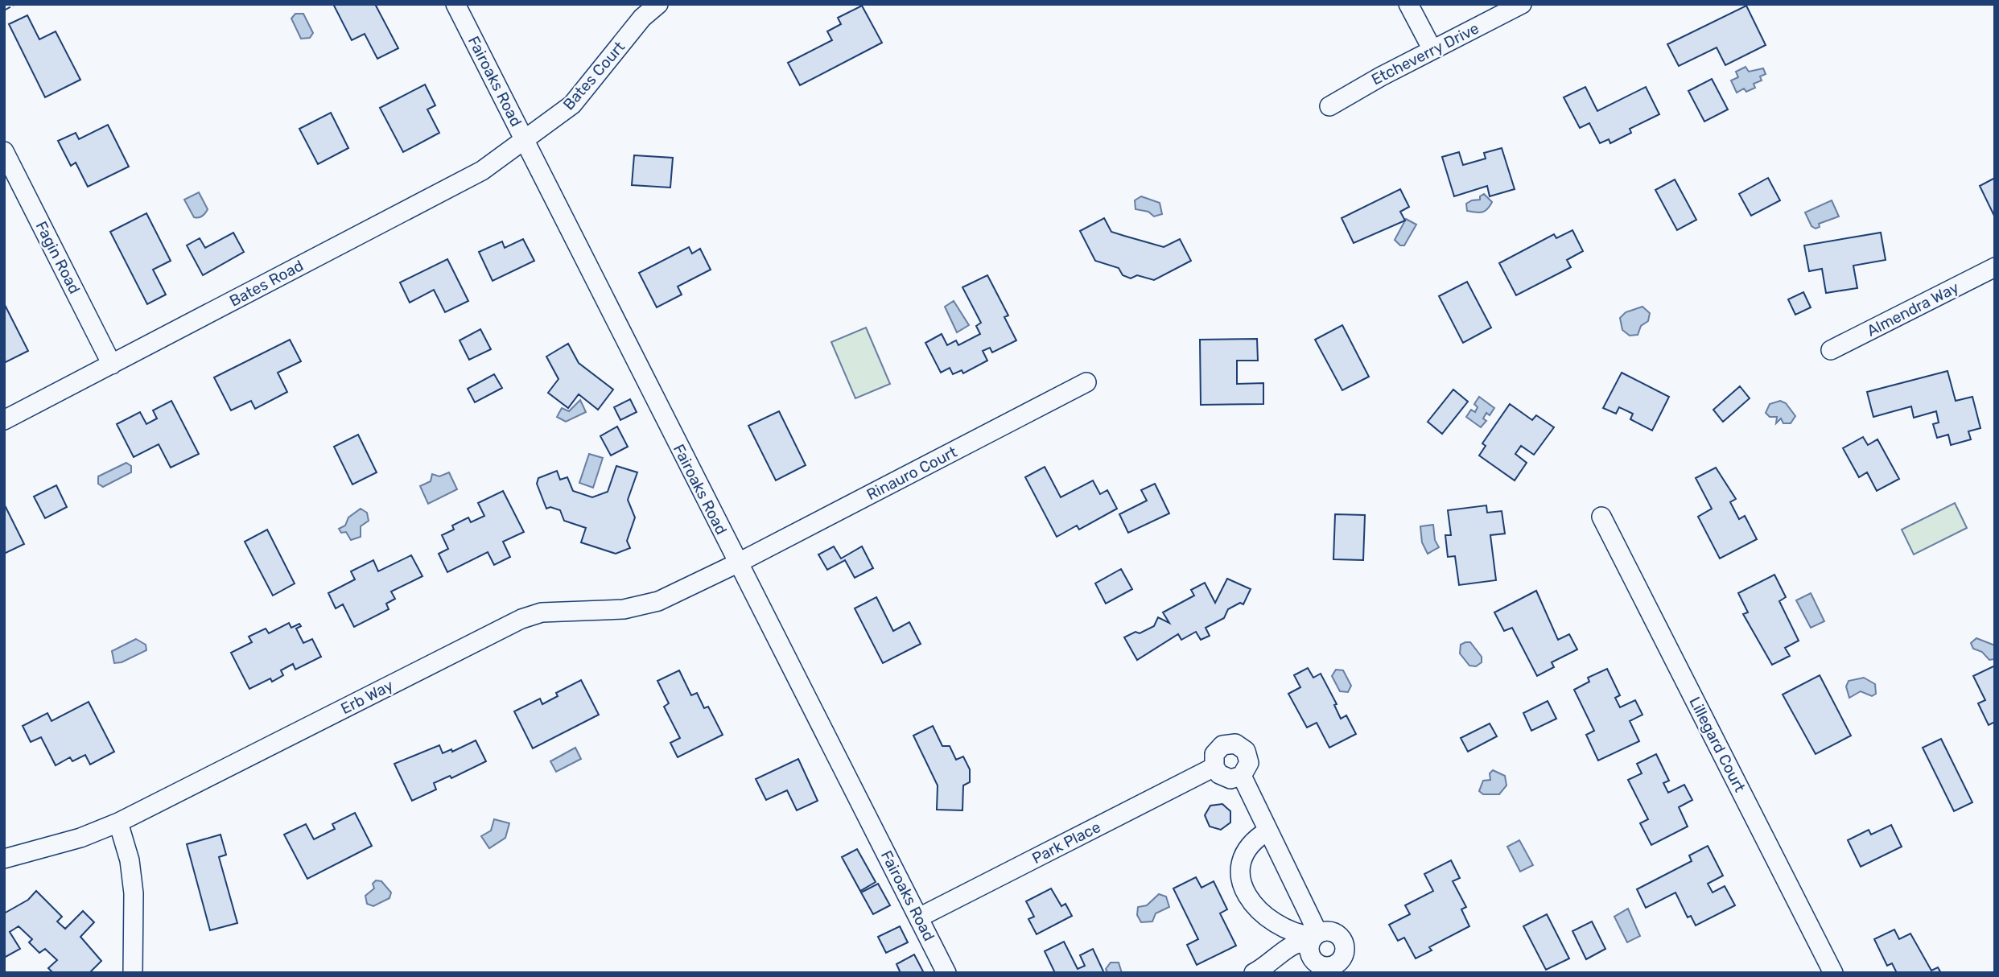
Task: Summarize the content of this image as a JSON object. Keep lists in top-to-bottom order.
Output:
{
  "streets": {
    "street": [
      "Etcheverry Drive",
      "Bates Court",
      "Fairoaks Road",
      "Fagin Road",
      "Bates Road",
      "Almendra Way",
      "Rinauro Court",
      "Erb Way",
      "Lillegard Court",
      "Park Place"
    ]
  },
  "crossings": [
    ["Bates Court", "Fairoaks Road"],
    ["Bates Court", "Bates Road"],
    ["Fairoaks Road", "Bates Road"],
    ["Fairoaks Road", "Rinauro Court"],
    ["Fairoaks Road", "Erb Way"],
    ["Fairoaks Road", "Park Place"],
    ["Fagin Road", "Bates Road"],
    ["Rinauro Court", "Erb Way"]
  ]
}
